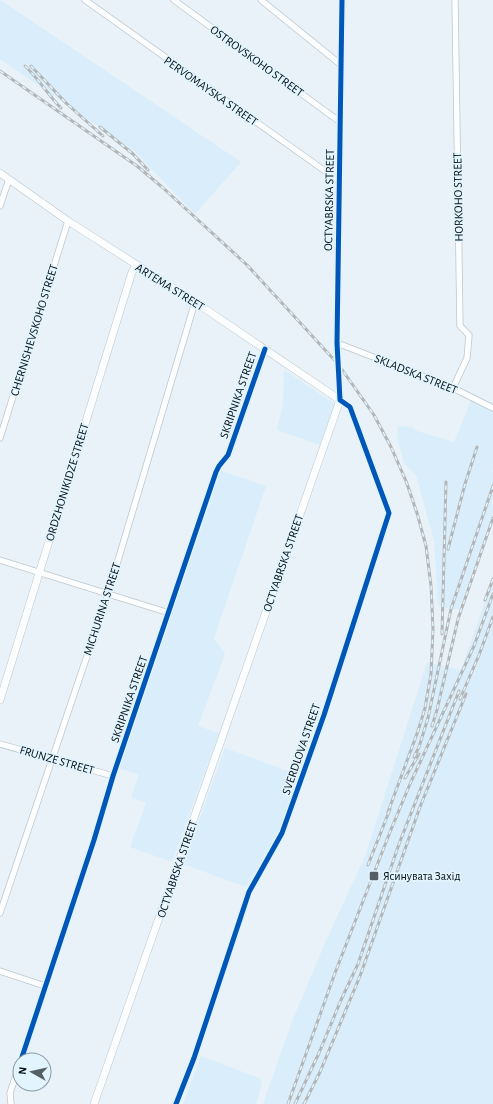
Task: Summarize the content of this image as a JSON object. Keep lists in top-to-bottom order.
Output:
{
  "streets": {
    "main road": ["OCTYABRSKA STREET", "ARTEMA STREET", "ORDZHONIKIDZE STREET"],
    "street": [
      "OSTROVSKOHO STREET",
      "PERVOMAYSKA STREET",
      "HORKOHO STREET",
      "CHERNISHEVSKOHO STREET",
      "SKLADSKA STREET",
      "SKRIPNIKA STREET",
      "MICHURINA STREET",
      "SVERDLOVA STREET",
      "FRUNZE STREET"
    ]
  },
  "crossings": [
    ["OSTROVSKOHO STREET", "OCTYABRSKA STREET"],
    ["PERVOMAYSKA STREET", "OCTYABRSKA STREET"],
    ["HORKOHO STREET", "SKLADSKA STREET"],
    ["OCTYABRSKA STREET", "ARTEMA STREET"],
    ["OCTYABRSKA STREET", "SKLADSKA STREET"],
    ["OCTYABRSKA STREET", "SVERDLOVA STREET"],
    ["ARTEMA STREET", "CHERNISHEVSKOHO STREET"],
    ["ARTEMA STREET", "SKRIPNIKA STREET"],
    ["ARTEMA STREET", "ORDZHONIKIDZE STREET"],
    ["ARTEMA STREET", "MICHURINA STREET"],
    ["ARTEMA STREET", "SVERDLOVA STREET"],
    ["SKRIPNIKA STREET", "FRUNZE STREET"],
    ["MICHURINA STREET", "FRUNZE STREET"]
  ],
  "places": {
    "transit": ["Ясинувата Захід"]
  },
  "north": "left"
}
